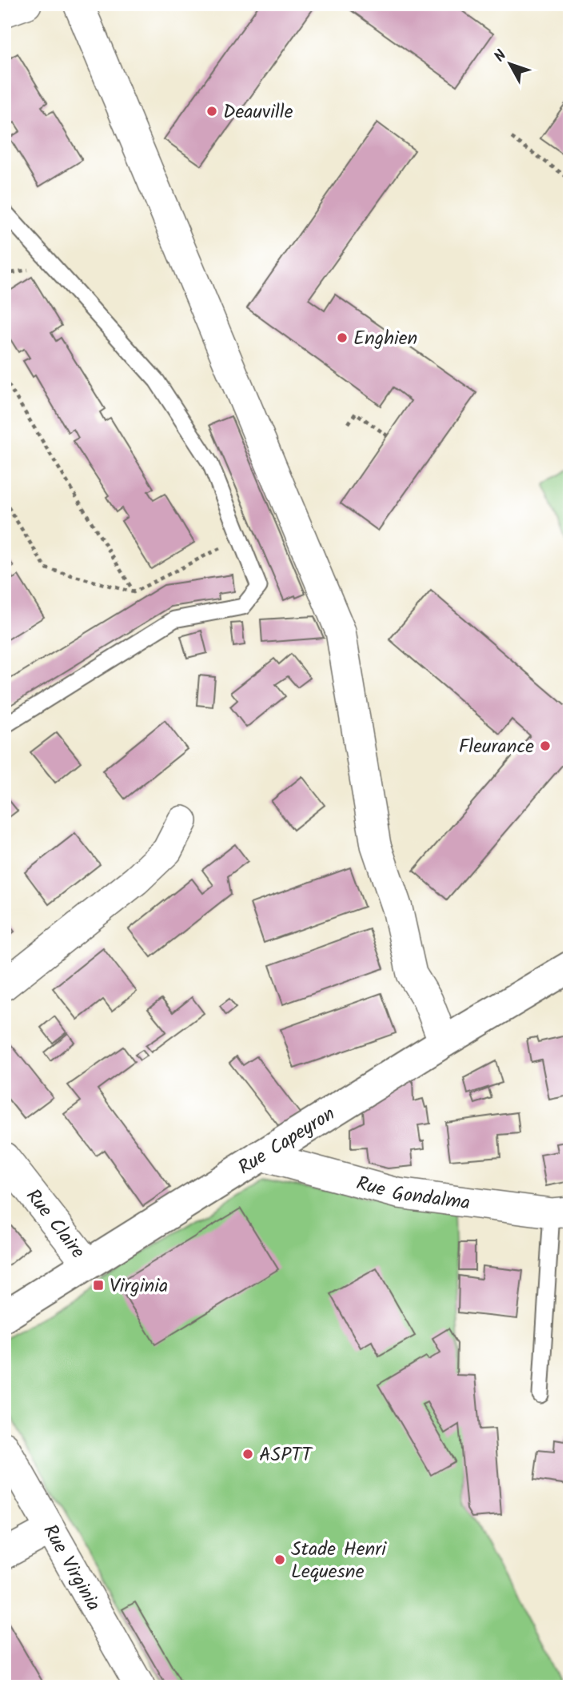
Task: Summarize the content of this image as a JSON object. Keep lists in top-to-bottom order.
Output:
{
  "streets": {
    "street": [
      "Rue Capeyron",
      "Rue Gondalma",
      "Rue Claire",
      "Rue Virginia"
    ]
  },
  "crossings": [
    ["Rue Capeyron", "Rue Gondalma"],
    ["Rue Capeyron", "Rue Claire"]
  ],
  "places": {
    "other": [
      "Deauville",
      "Enghien",
      "Fleurance",
      "ASPTT",
      "Stade Henri Lequesne"
    ],
    "transit": ["Virginia"]
  },
  "north": "top left"
}
